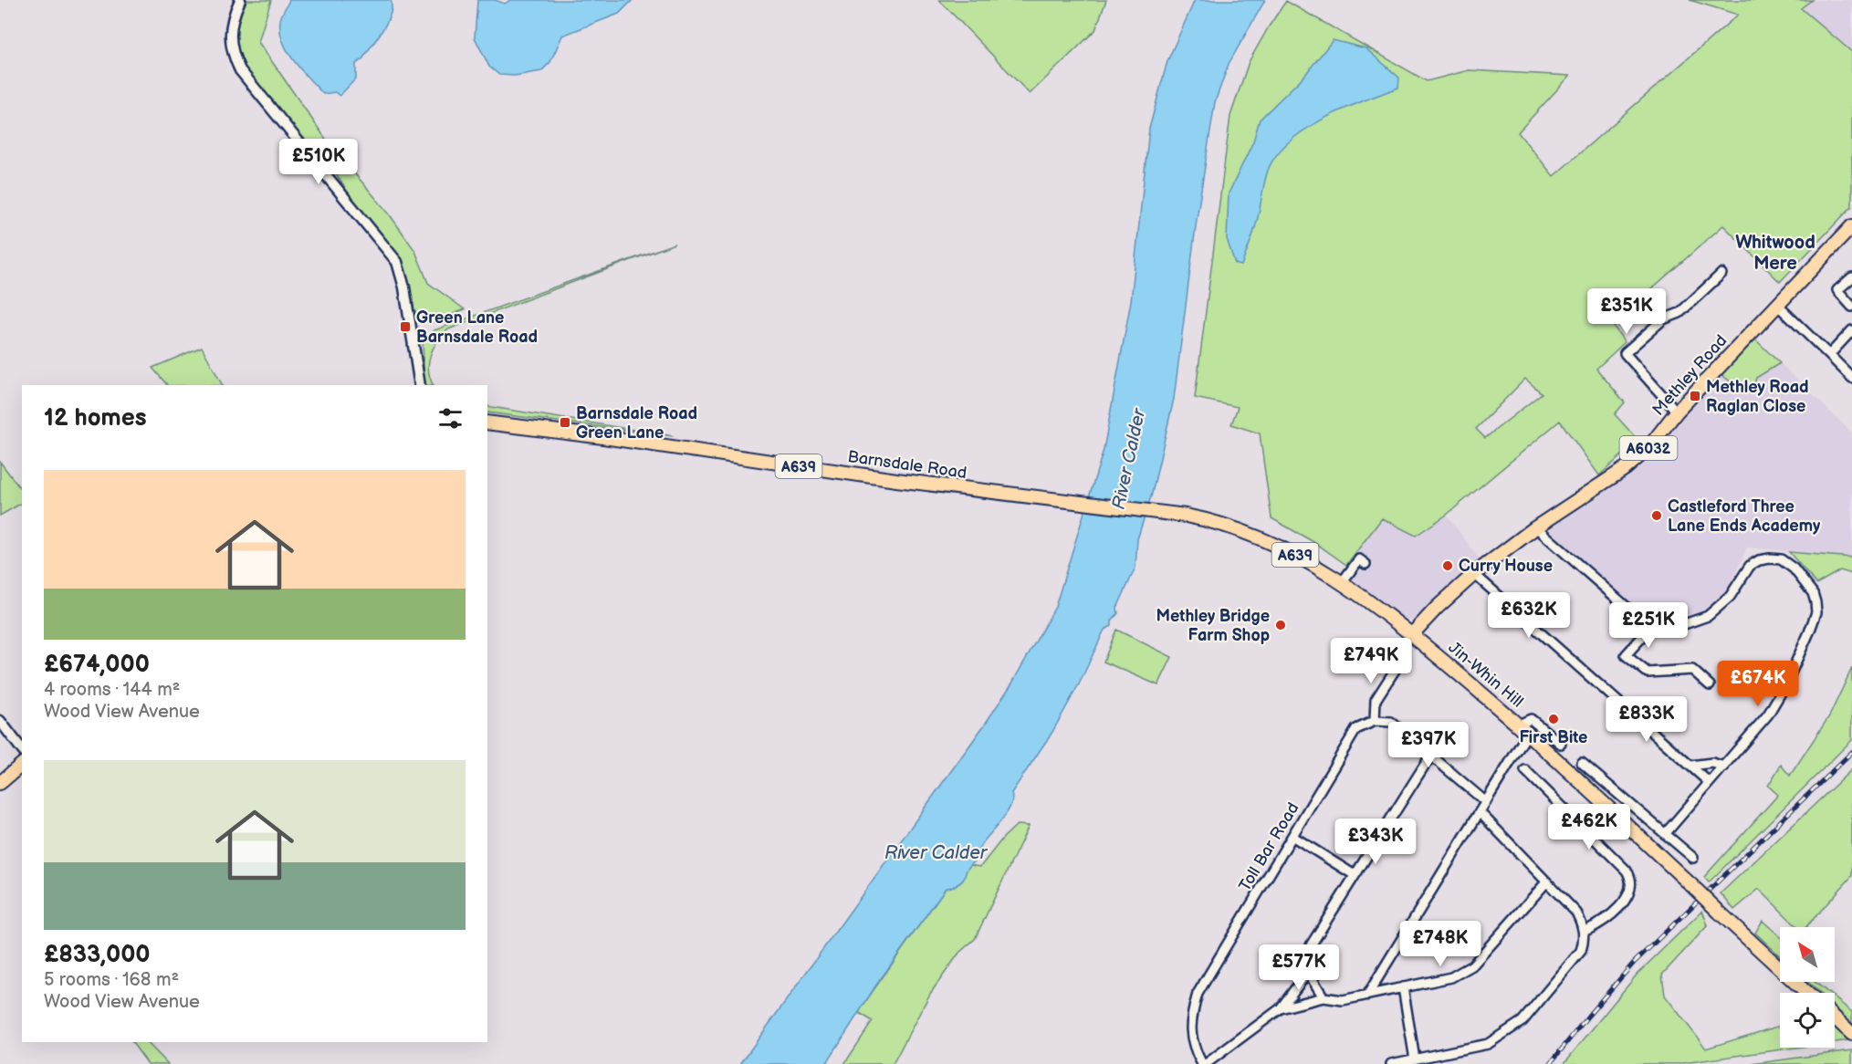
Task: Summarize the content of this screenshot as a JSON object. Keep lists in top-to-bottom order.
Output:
{
  "streets": {
    "main road": [
      "Methley Road",
      "A6032",
      "Barnsdale Road",
      "A639",
      "Jin-Whin Hill"
    ],
    "street": ["Toll Bar Road"]
  },
  "crossings": [
    ["Methley Road", "Jin-Whin Hill"],
    ["Barnsdale Road", "Jin-Whin Hill"]
  ],
  "districts": ["Whitwood Mere"],
  "water": ["River Calder"],
  "places": {
    "transit": ["Green Lane Barnsdale Road", "Methley Road Raglan Close", "Barnsdale Road Green Lane"],
    "other": [
      "Castleford Three Lane Ends Academy",
      "Curry House",
      "Methley Bridge Farm Shop",
      "First Bite"
    ]
  },
  "north": "top left",
  "page": {
    "price": [
      "£510K",
      "£351K",
      "£632K",
      "£251K",
      "£749K",
      "£674K",
      "£833K",
      "£397K",
      "£462K",
      "£343K",
      "£748K",
      "£577K"
    ],
    "heading": "12 homes",
    "list": [
      {
        "name": "£674,000",
        "note": "4 rooms · 144 m² · Wood View Avenue"
      },
      {
        "name": "£833,000",
        "note": "5 rooms · 168 m² · Wood View Avenue"
      }
    ]
  }
}
